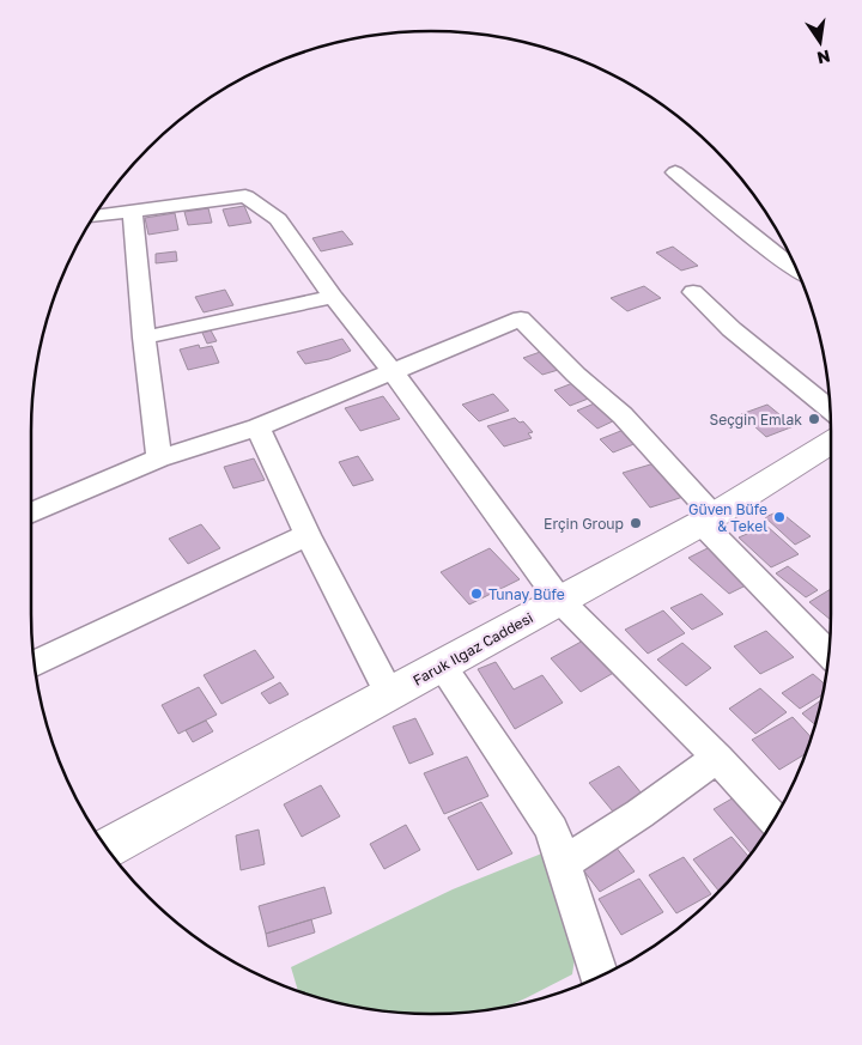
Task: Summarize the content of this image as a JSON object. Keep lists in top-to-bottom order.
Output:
{
  "streets": {
    "street": ["Faruk Ilgaz Caddesi"]
  },
  "places": [
    "Seçgin Emlak",
    "Güven Büfe & Tekel",
    "Erçin Group",
    "Tunay Büfe"
  ],
  "north": "bottom"
}
